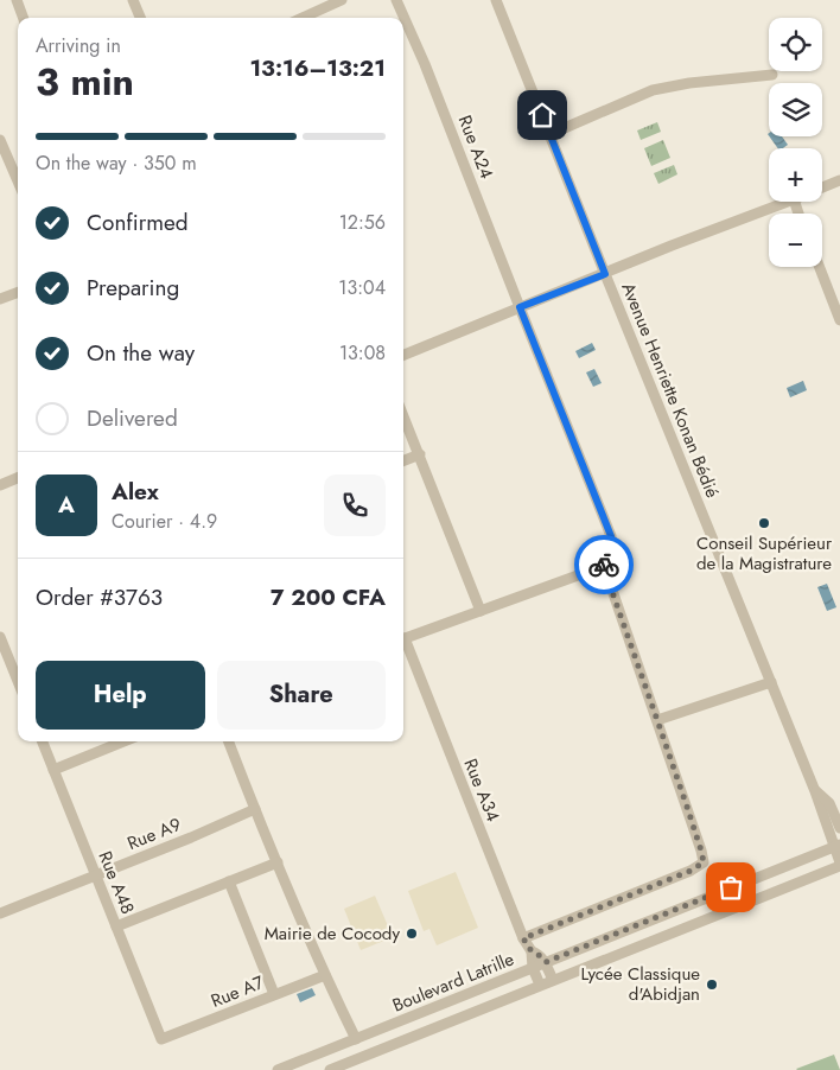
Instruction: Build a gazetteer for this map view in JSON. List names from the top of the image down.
{
  "streets": {
    "street": [
      "Rue A24",
      "Avenue Henriette Konan Bédié",
      "Rue A34",
      "Rue A9",
      "Rue A48",
      "Boulevard Latrille",
      "Rue A7"
    ]
  },
  "crossings": [
    ["Avenue Henriette Konan Bédié", "Boulevard Latrille"],
    ["Rue A34", "Boulevard Latrille"],
    ["Rue A9", "Rue A48"],
    ["Rue A48", "Rue A7"]
  ],
  "places": ["Conseil Supérieur de la Magistrature", "Mairie de Cocody", "Lycée Classique d'Abidjan"],
  "page": {
    "map_buttons": ["+", "−"],
    "heading": ["3 min", "Arriving in", "13:16–13:21"],
    "panel": [
      "Alex",
      "Courier · 4.9",
      "Order #3763",
      "7 200 CFA"
    ],
    "bar": "On the way · 350 m",
    "list": [
      ["Confirmed", "12:56"],
      ["Preparing", "13:04"],
      ["On the way", "13:08"],
      "Delivered"
    ],
    "round": "A",
    "buttons": ["Help", "Share"]
  }
}
